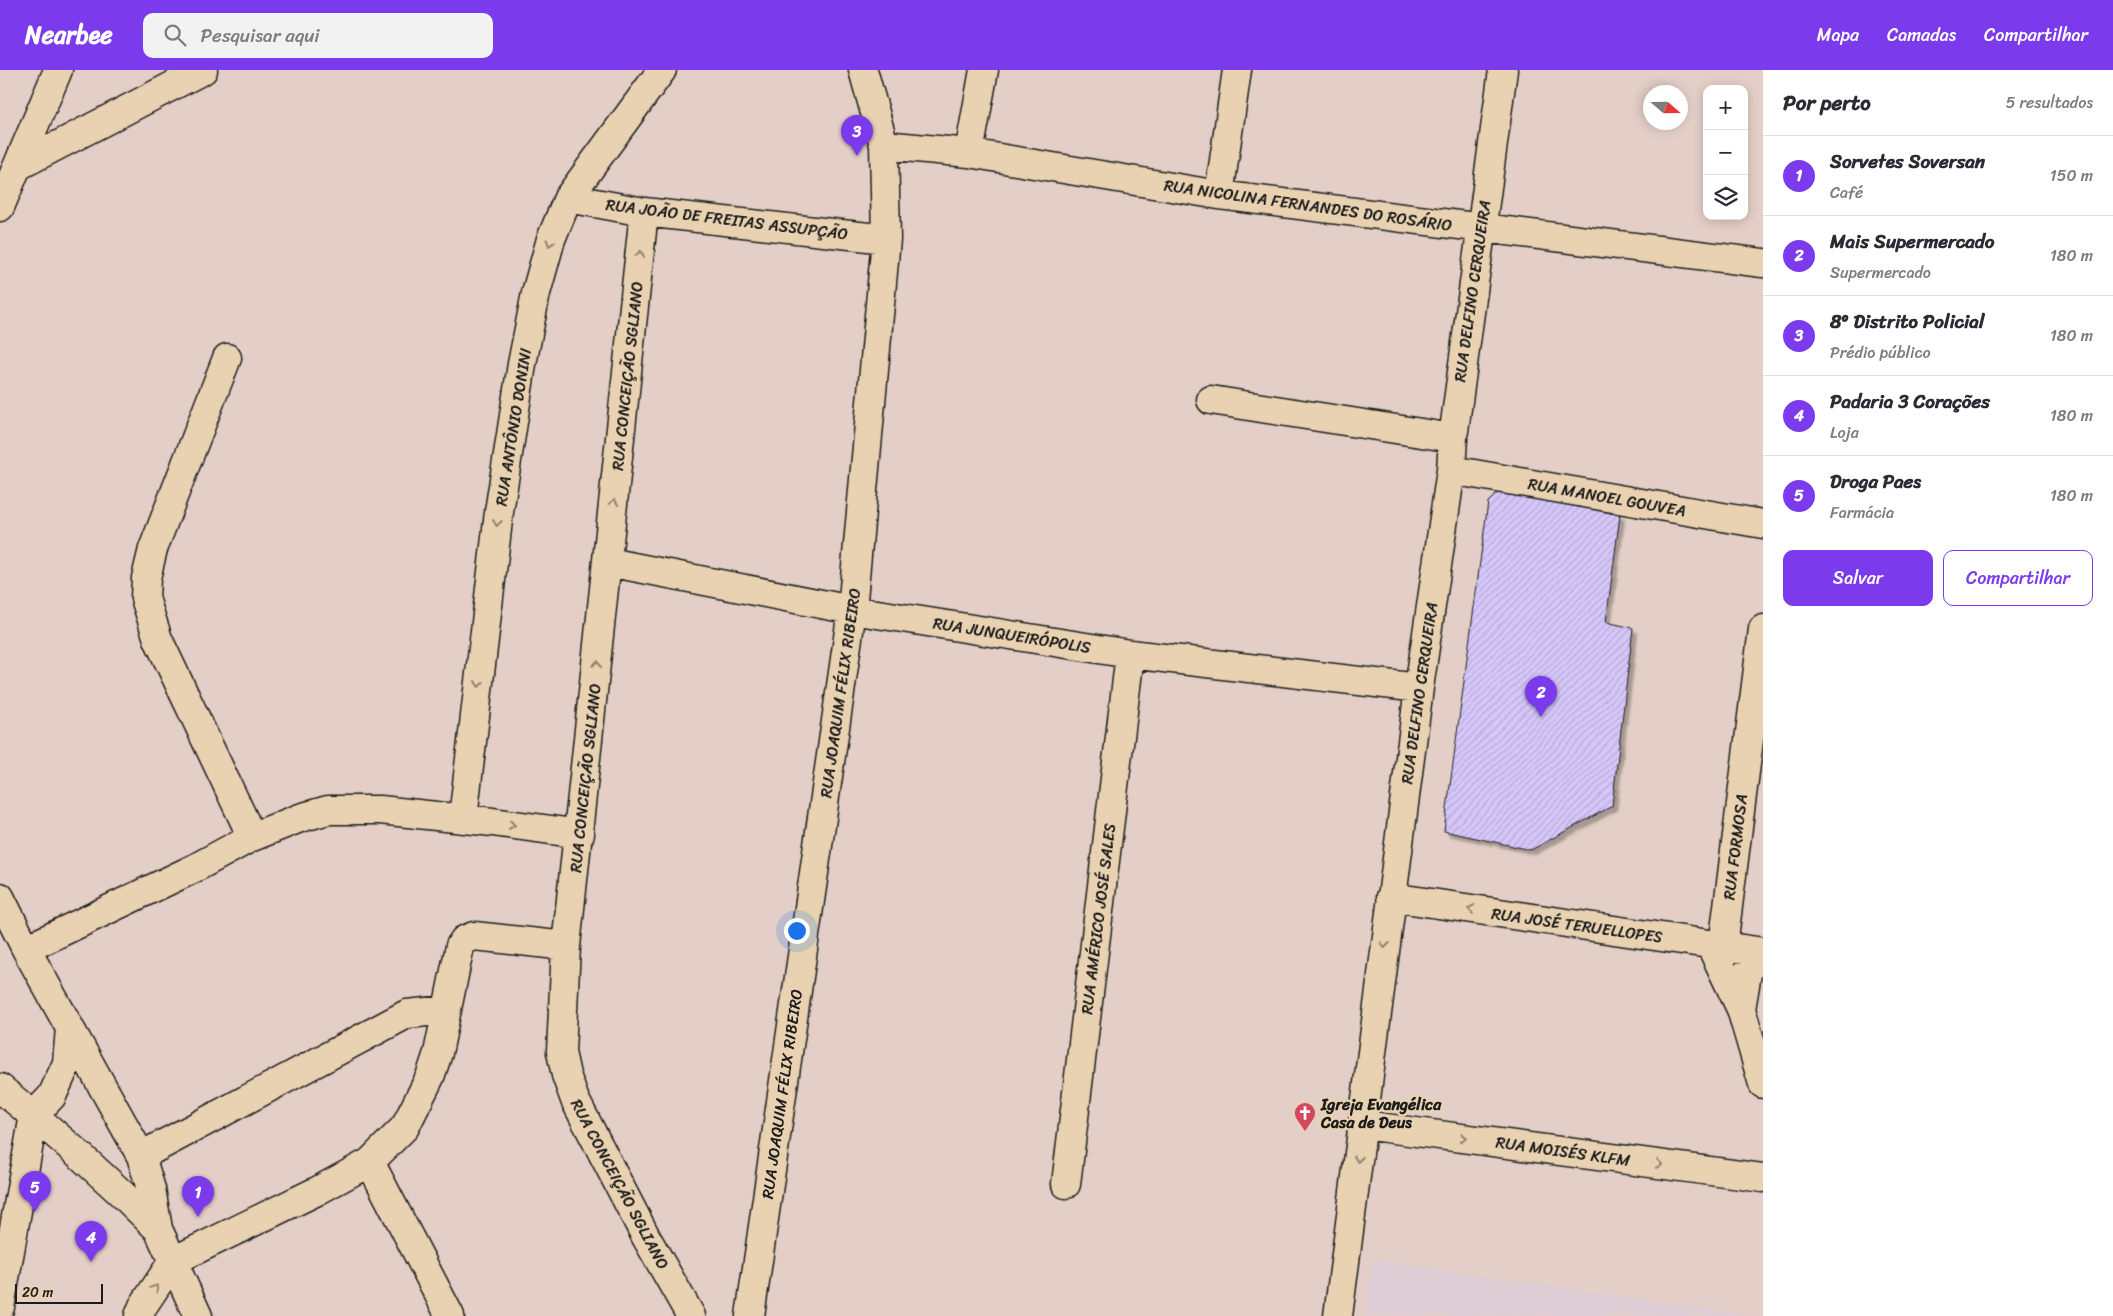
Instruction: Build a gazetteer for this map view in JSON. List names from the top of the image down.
{
  "streets": {
    "street": [
      "RUA NICOLINA FERNANDES DO ROSÁRIO",
      "RUA JOÃO DE FREITAS ASSUPÇÃO",
      "RUA DELFINO CERQUEIRA",
      "RUA CONCEIÇÃO SGLIANO",
      "RUA ANTÔNIO DONINI",
      "RUA MANOEL GOUVEA",
      "RUA JUNQUEIRÓPOLIS",
      "RUA JOAQUIM FÉLIX RIBEIRO",
      "RUA FORMOSA",
      "RUA AMÉRICO JOSÉ SALES",
      "RUA JOSÉ TERUELLOPES",
      "RUA MOISÉS KLFM"
    ]
  },
  "crossings": [
    ["RUA NICOLINA FERNANDES DO ROSÁRIO", "RUA DELFINO CERQUEIRA"],
    ["RUA NICOLINA FERNANDES DO ROSÁRIO", "RUA JOAQUIM FÉLIX RIBEIRO"],
    ["RUA JOÃO DE FREITAS ASSUPÇÃO", "RUA CONCEIÇÃO SGLIANO"],
    ["RUA JOÃO DE FREITAS ASSUPÇÃO", "RUA ANTÔNIO DONINI"],
    ["RUA JOÃO DE FREITAS ASSUPÇÃO", "RUA JOAQUIM FÉLIX RIBEIRO"],
    ["RUA DELFINO CERQUEIRA", "RUA MANOEL GOUVEA"],
    ["RUA DELFINO CERQUEIRA", "RUA JUNQUEIRÓPOLIS"],
    ["RUA DELFINO CERQUEIRA", "RUA JOSÉ TERUELLOPES"],
    ["RUA DELFINO CERQUEIRA", "RUA MOISÉS KLFM"],
    ["RUA CONCEIÇÃO SGLIANO", "RUA JUNQUEIRÓPOLIS"],
    ["RUA JUNQUEIRÓPOLIS", "RUA JOAQUIM FÉLIX RIBEIRO"],
    ["RUA JUNQUEIRÓPOLIS", "RUA AMÉRICO JOSÉ SALES"],
    ["RUA FORMOSA", "RUA JOSÉ TERUELLOPES"]
  ],
  "one_way": [
    "RUA CONCEIÇÃO SGLIANO",
    "RUA ANTÔNIO DONINI",
    "RUA JOSÉ TERUELLOPES",
    "RUA MOISÉS KLFM"
  ],
  "places": {
    "church": ["Igreja Evangélica Casa de Deus"]
  },
  "scale_bar": "20 m",
  "north": "right",
  "page": {
    "header": "Nearbee",
    "search": "Pesquisar aqui",
    "nav": ["Mapa", "Camadas", "Compartilhar"],
    "heading": ["Por perto", "5 resultados"],
    "map_buttons": ["+", "−"],
    "pins": [
      "3",
      "2",
      "5",
      "1",
      "4"
    ],
    "list": [
      {
        "mark": "1",
        "name": "Sorvetes Soversan",
        "note": "Café",
        "value": "150 m"
      },
      {
        "mark": "2",
        "name": "Mais Supermercado",
        "note": "Supermercado",
        "value": "180 m"
      },
      {
        "mark": "3",
        "name": "8º Distrito Policial",
        "note": "Prédio público",
        "value": "180 m"
      },
      {
        "mark": "4",
        "name": "Padaria 3 Corações",
        "note": "Loja",
        "value": "180 m"
      },
      {
        "mark": "5",
        "name": "Droga Paes",
        "note": "Farmácia",
        "value": "180 m"
      }
    ],
    "buttons": ["Salvar", "Compartilhar"],
    "scale": "20 m"
  }
}
